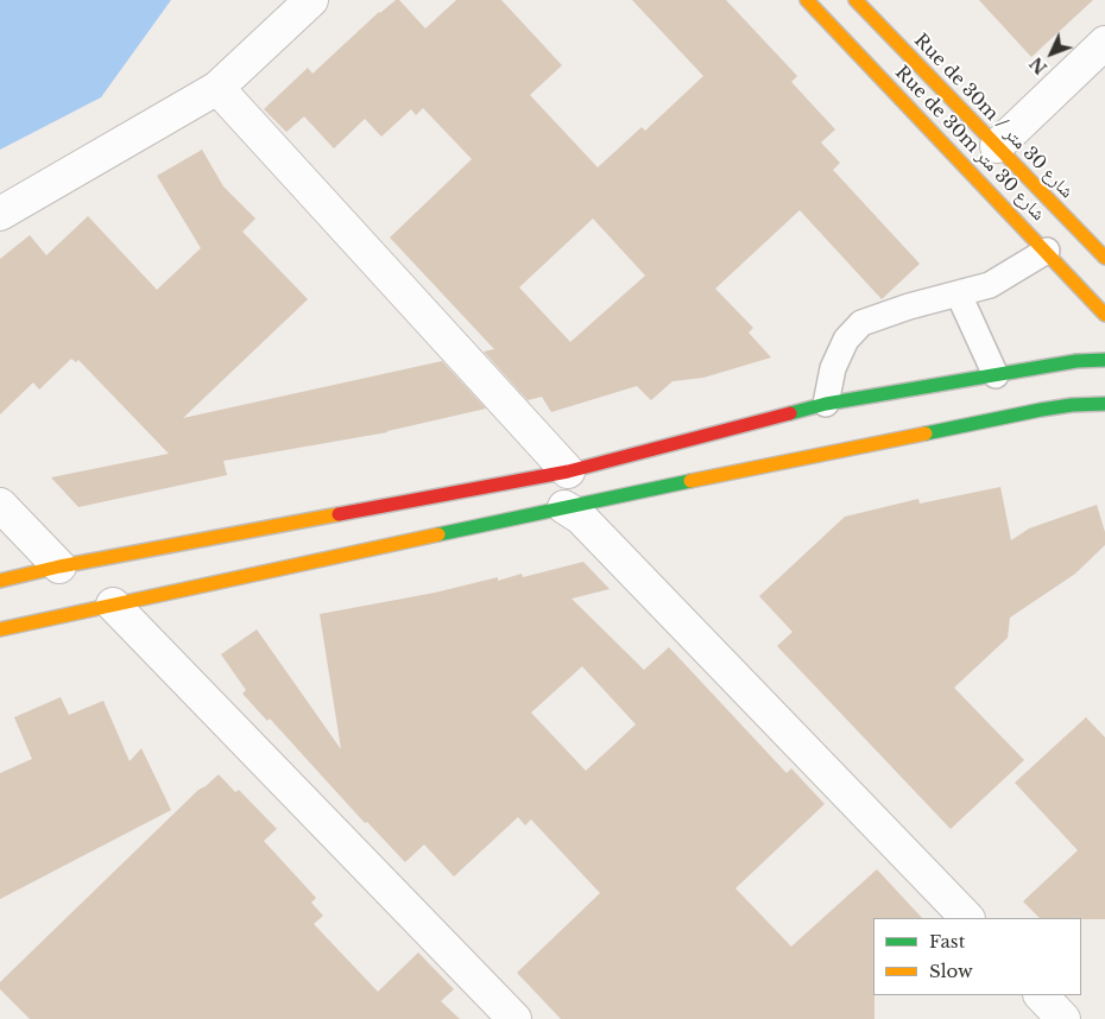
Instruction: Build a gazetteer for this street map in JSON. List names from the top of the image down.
{
  "streets": {
    "street": ["Rue de 30m / شارع 30 متر", "Rue de 30m شارع 30 متر"]
  },
  "legend": ["Fast", "Slow"],
  "north": "bottom left"
}
